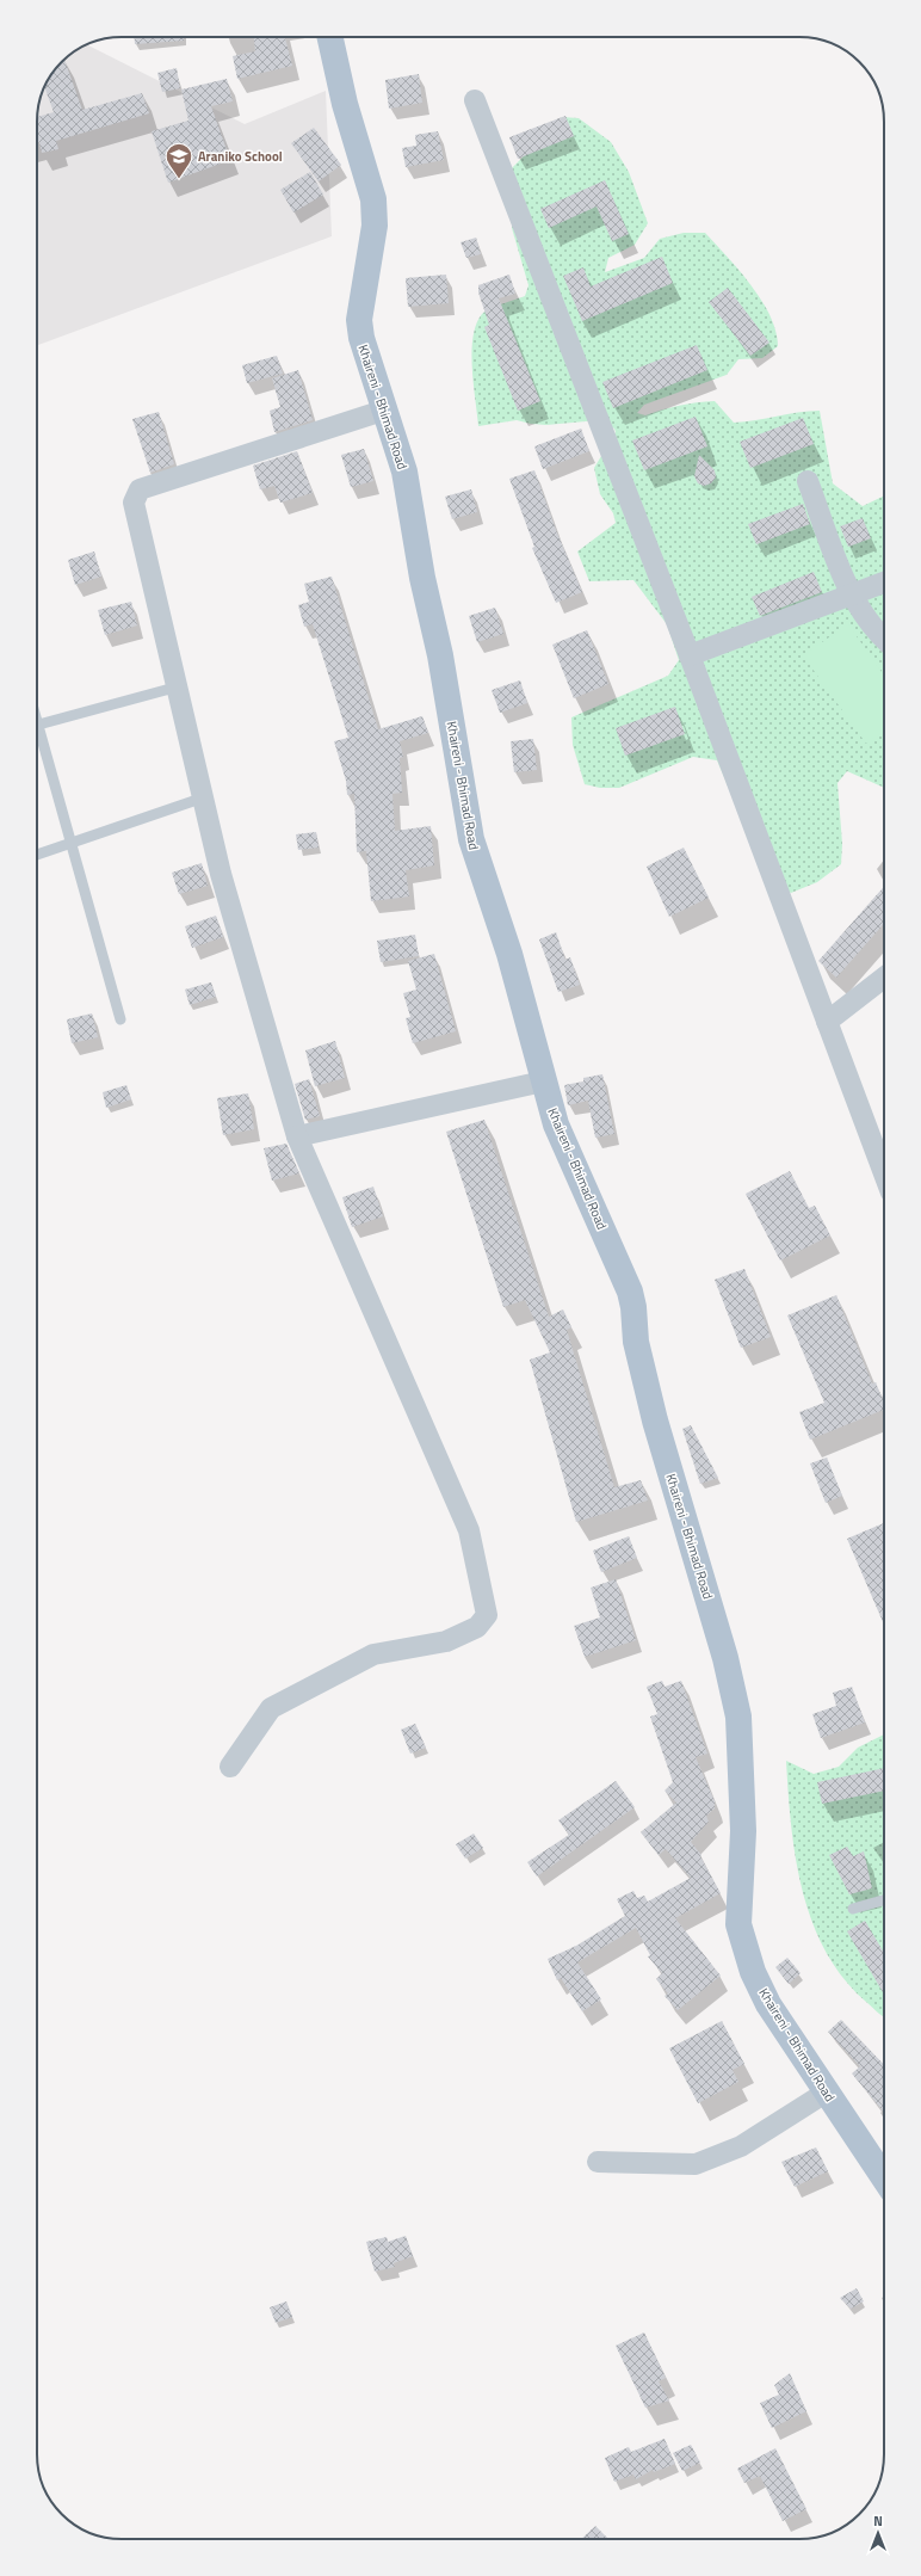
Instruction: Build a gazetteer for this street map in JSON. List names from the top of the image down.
{
  "streets": {
    "main road": ["Khaireni - Bhimad Road"]
  },
  "places": {
    "school or university": ["Araniko School"]
  },
  "north": "top"
}
